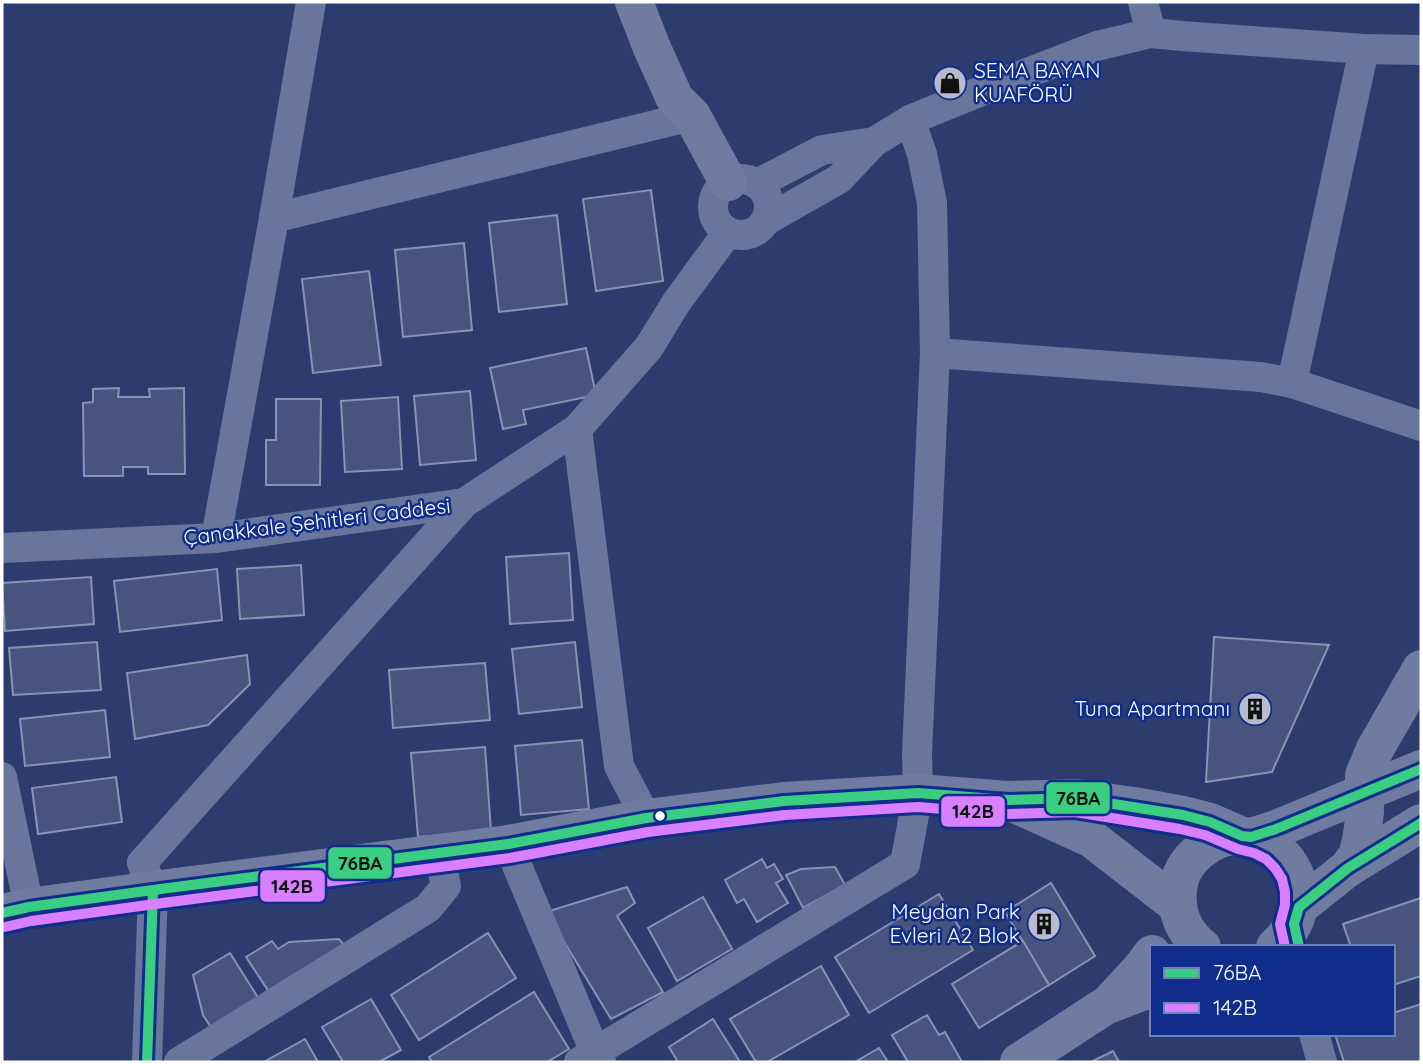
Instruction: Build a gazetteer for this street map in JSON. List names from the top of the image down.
{
  "streets": {
    "street": ["Çanakkale Şehitleri Caddesi"]
  },
  "places": {
    "shop": ["SEMA BAYAN KUAFÖRÜ"],
    "building": ["Tuna Apartmanı", "Meydan Park Evleri A2 Blok"]
  },
  "lines": ["transit line 76BA", "transit line 142B"],
  "legend": ["76BA", "142B"]
}
